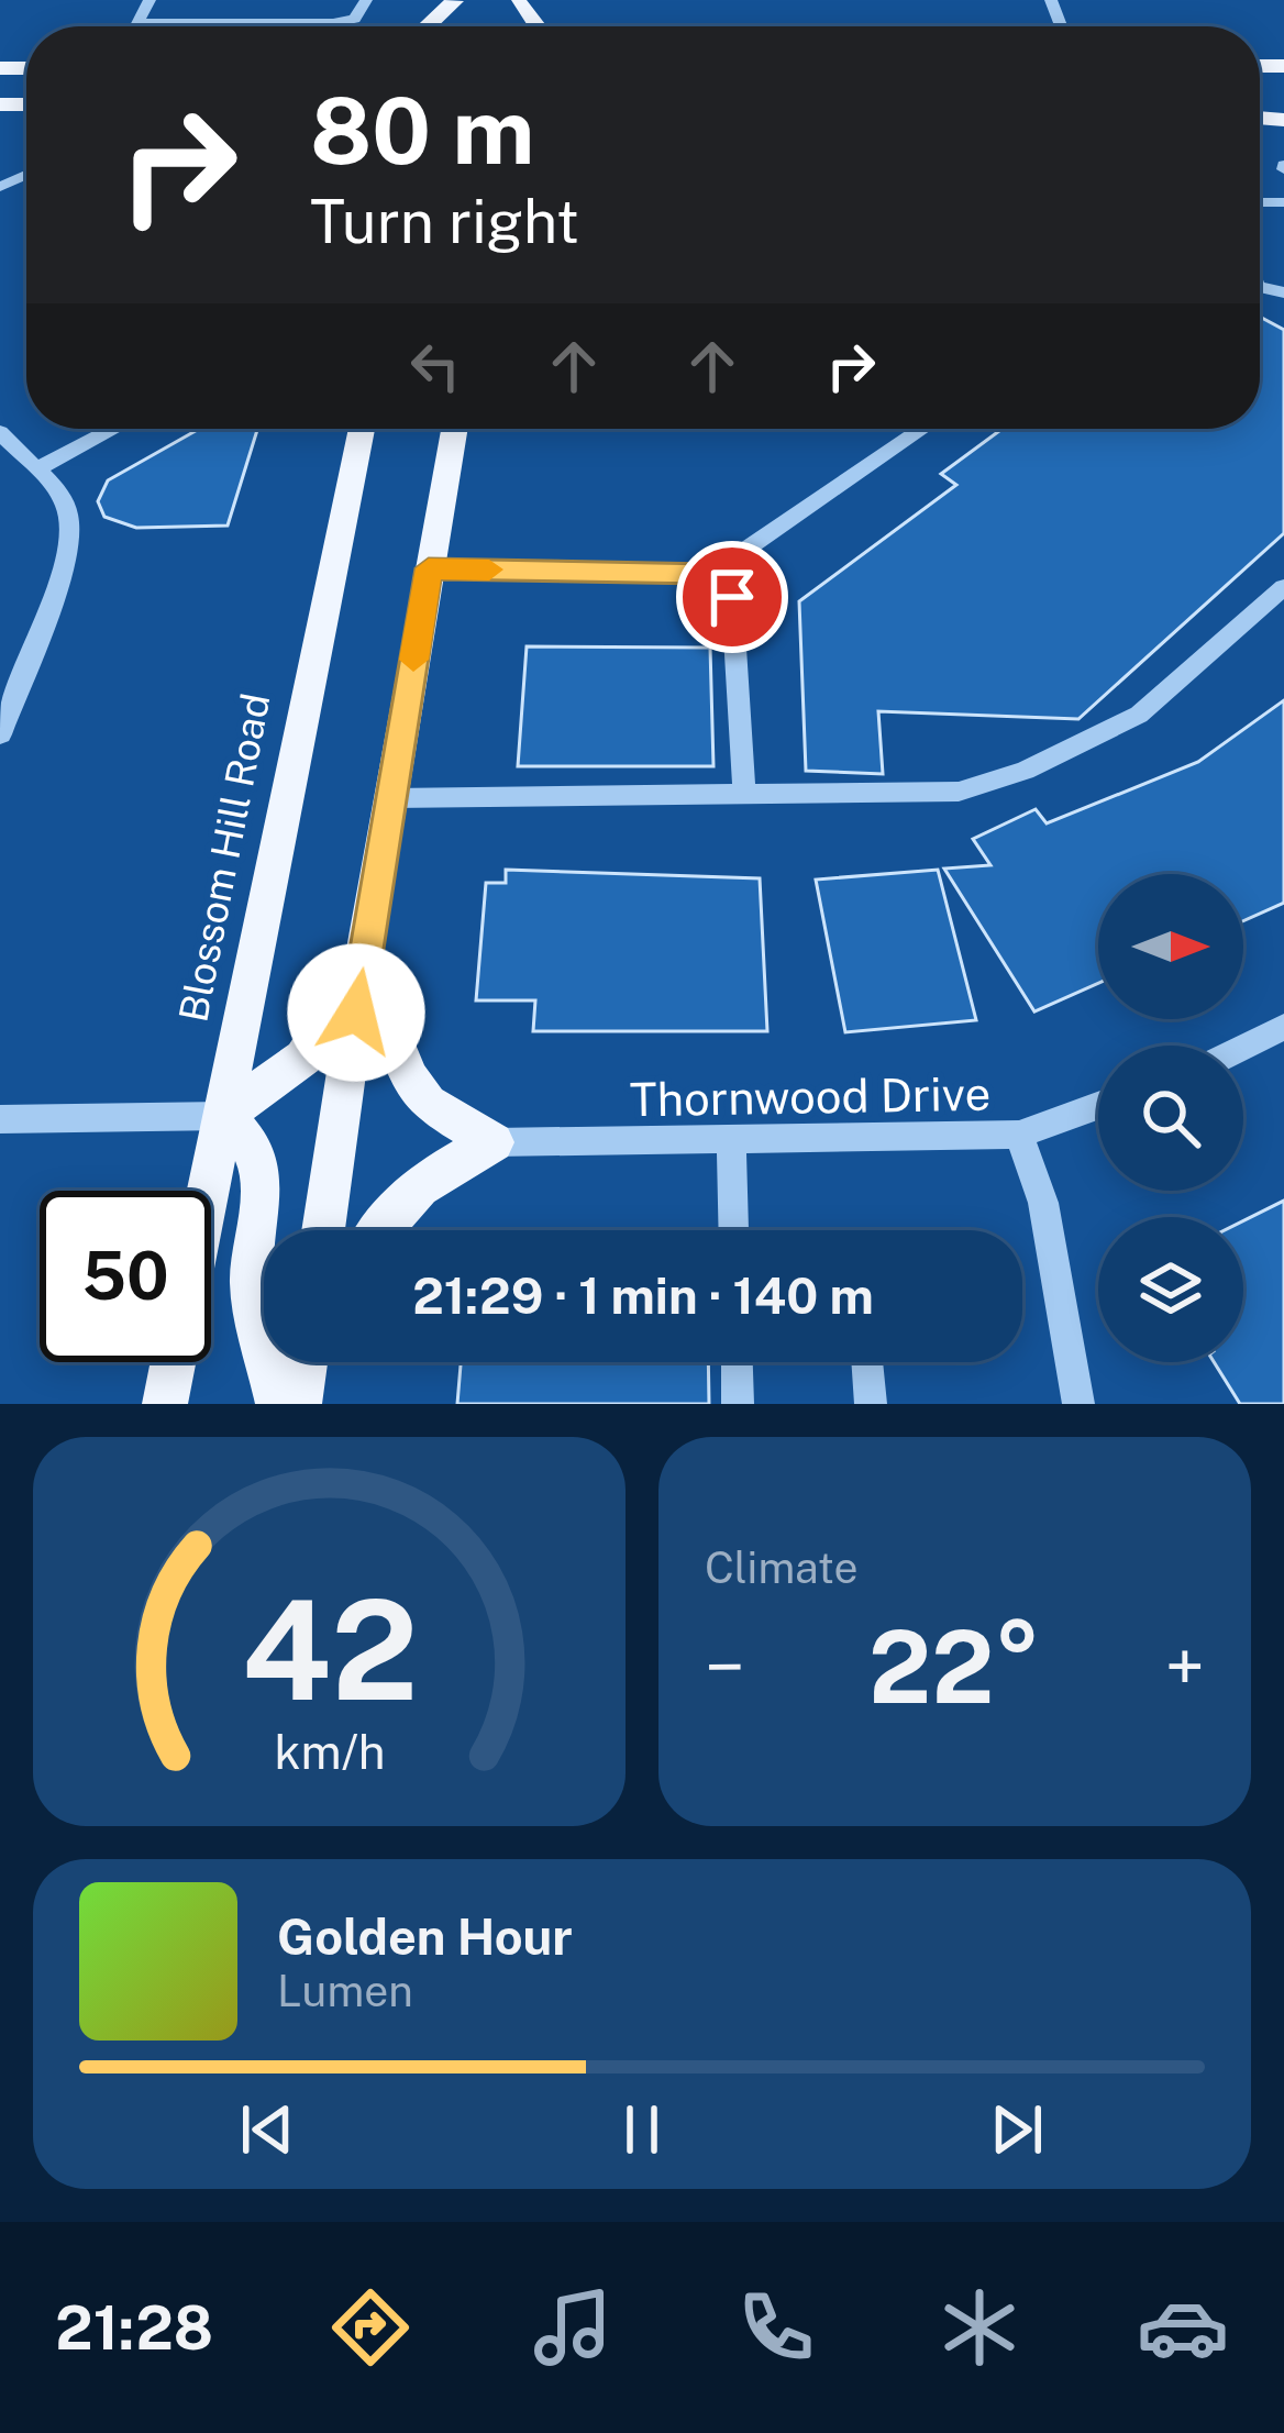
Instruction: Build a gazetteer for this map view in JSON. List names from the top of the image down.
{
  "streets": {
    "main road": ["Blossom Hill Road"],
    "street": ["Thornwood Drive"]
  },
  "north": "right",
  "page": {
    "turn": ["80 m", "Turn right"],
    "limit": "50",
    "trip": "21:29 · 1 min · 140 m",
    "tile": "Climate",
    "heat": ["−", "22°", "+"],
    "song": ["Golden Hour", "Lumen"],
    "tabs": "21:28",
    "gauge": ["42", "km/h"]
  }
}
